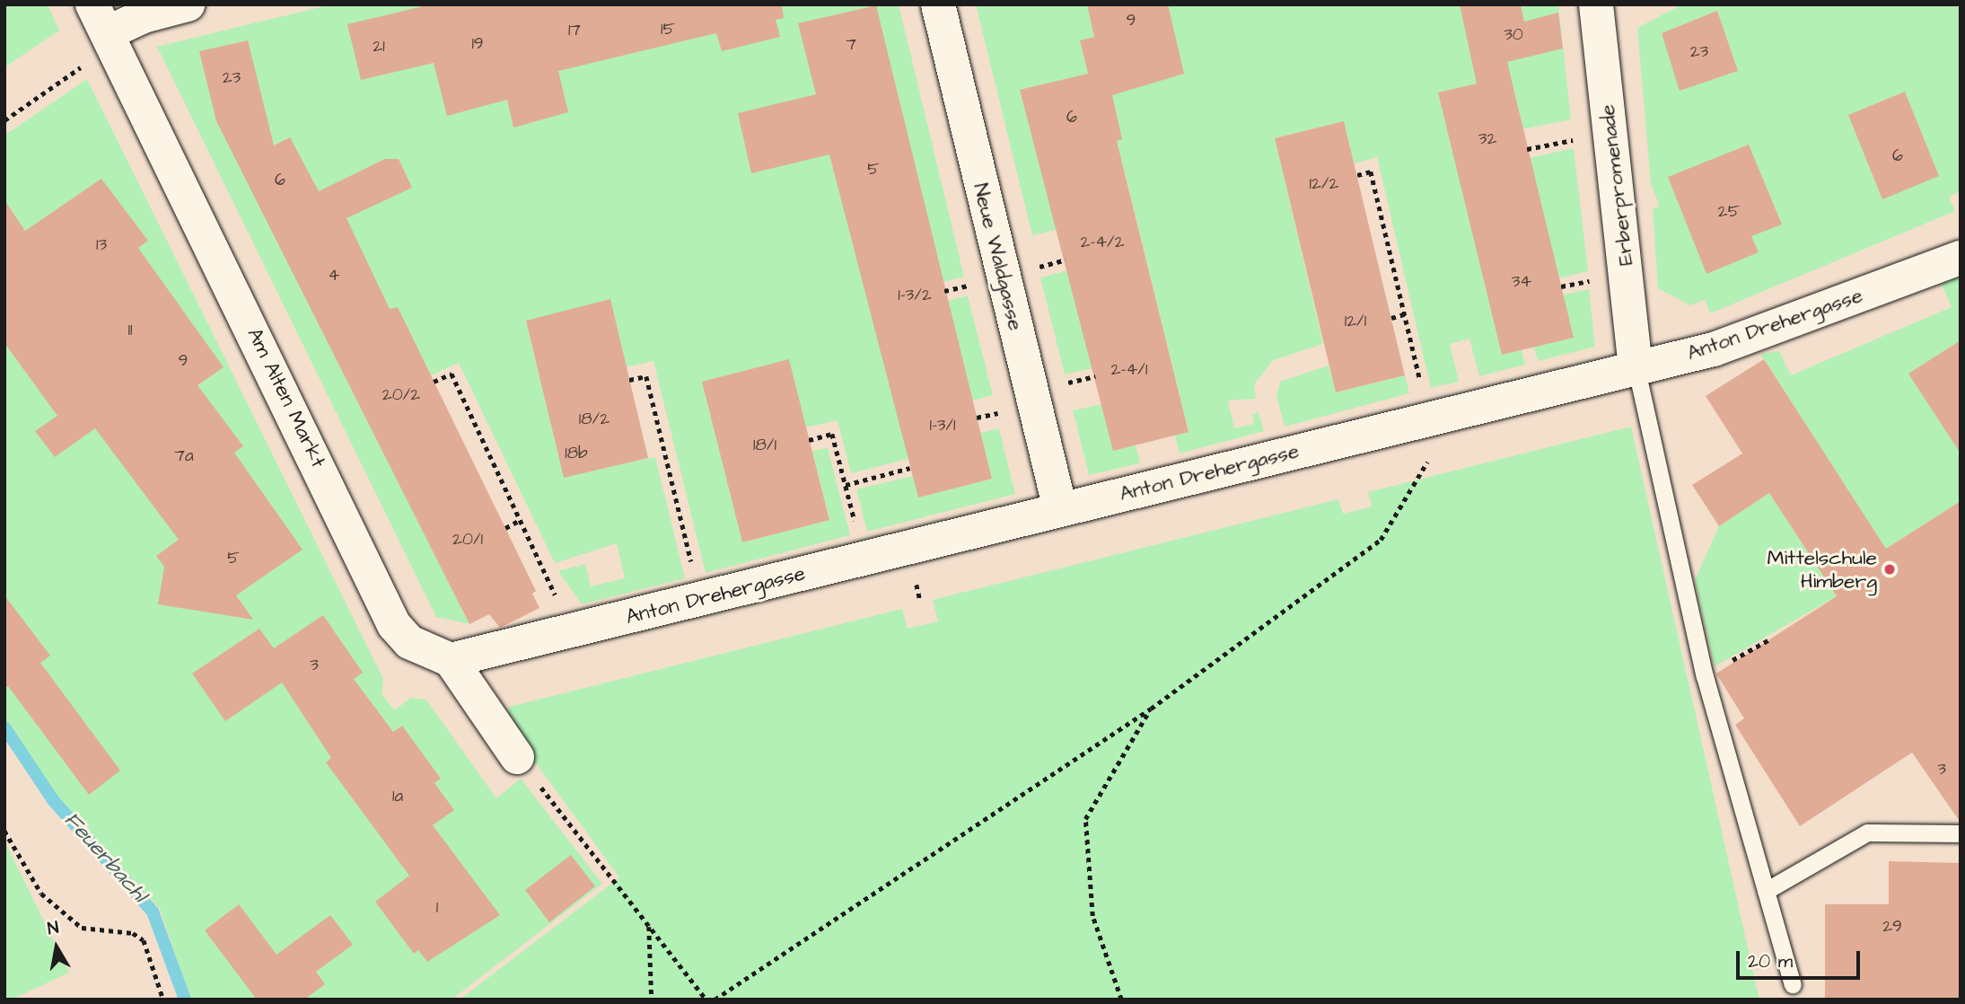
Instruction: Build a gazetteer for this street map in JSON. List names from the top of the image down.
{
  "streets": {
    "street": [
      "Erberpromenade",
      "Neue Waldgasse",
      "Anton Drehergasse",
      "Am Alten Markt"
    ]
  },
  "crossings": [
    ["Erberpromenade", "Anton Drehergasse"],
    ["Neue Waldgasse", "Anton Drehergasse"],
    ["Anton Drehergasse", "Am Alten Markt"]
  ],
  "water": ["Feuerbachl"],
  "places": ["Mittelschule Himberg"],
  "house_numbers": [
    "9",
    "15",
    "17",
    "30",
    "19",
    "7",
    "21",
    "23",
    "23",
    "6",
    "32",
    "6",
    "5",
    "6",
    "12/2",
    "25",
    "2-4/2",
    "13",
    "4",
    "34",
    "1-3/2",
    "12/1",
    "11",
    "9",
    "2-4/1",
    "20/2",
    "18/2",
    "1-3/1",
    "18/1",
    "18b",
    "7a",
    "20/1",
    "5",
    "3",
    "3",
    "1a",
    "1",
    "29"
  ],
  "scale_bar": "20 m",
  "north": "top"
}
